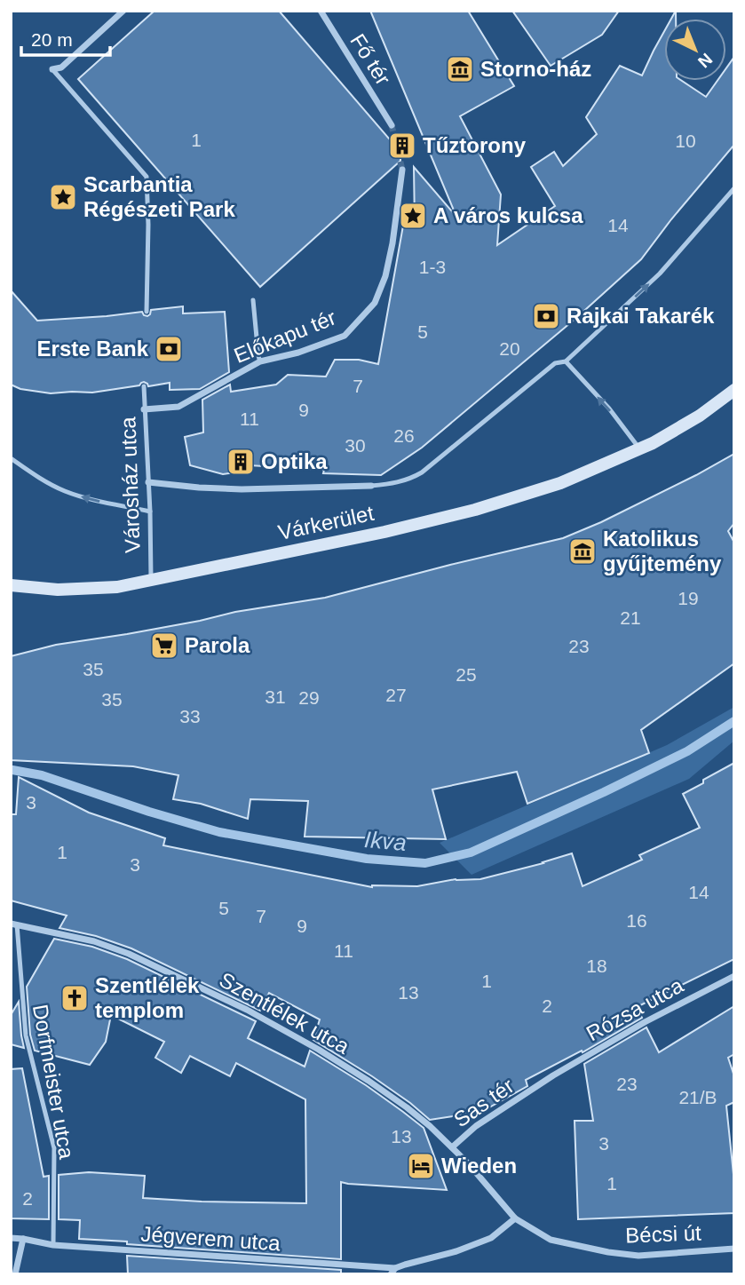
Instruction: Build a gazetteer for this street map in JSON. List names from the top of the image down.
{
  "streets": {
    "street": [
      "Fő tér",
      "Előkapu tér",
      "Várkerület",
      "Rózsa utca",
      "Szentlélek utca",
      "Sas tér",
      "Bécsi út",
      "Jégverem utca"
    ],
    "lane": ["Városház utca", "Dorfmeister utca"]
  },
  "crossings": [
    ["Előkapu tér", "Városház utca"],
    ["Városház utca", "Várkerület"],
    ["Rózsa utca", "Sas tér"],
    ["Szentlélek utca", "Dorfmeister utca"],
    ["Szentlélek utca", "Sas tér"],
    ["Dorfmeister utca", "Jégverem utca"],
    ["Sas tér", "Bécsi út"]
  ],
  "water": ["Ikva"],
  "places": {
    "museum": ["Storno-ház", "Katolikus gyűjtemény"],
    "building": ["Tűztorony", "Optika"],
    "place": ["Scarbantia Régészeti Park", "A város kulcsa"],
    "bank": ["Rajkai Takarék", "Erste Bank"],
    "supermarket": ["Parola"],
    "church": ["Szentlélek templom"],
    "hotel": ["Wieden"]
  },
  "house_numbers": [
    "1",
    "10",
    "14",
    "1-3",
    "5",
    "20",
    "7",
    "9",
    "11",
    "26",
    "30",
    "19",
    "21",
    "23",
    "35",
    "25",
    "27",
    "31",
    "29",
    "35",
    "33",
    "3",
    "1",
    "3",
    "14",
    "5",
    "7",
    "16",
    "9",
    "11",
    "18",
    "1",
    "13",
    "2",
    "23",
    "21/B",
    "13",
    "3",
    "1",
    "2"
  ],
  "scale_bar": "20 m",
  "north": "bottom right"
}
